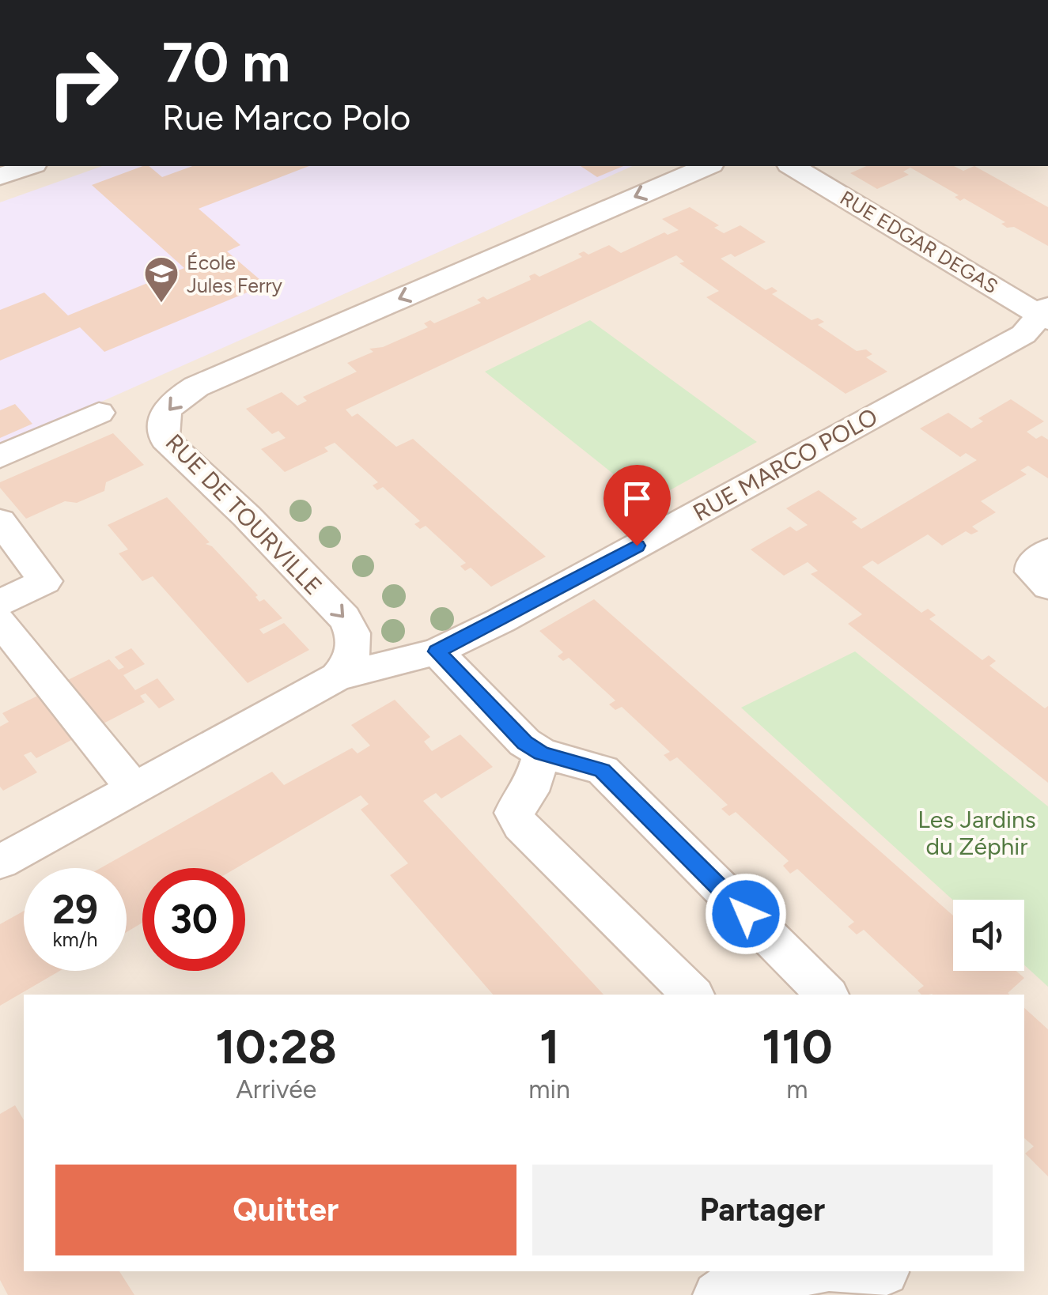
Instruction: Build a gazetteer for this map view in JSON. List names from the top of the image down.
{
  "streets": {
    "street": ["RUE EDGAR DEGAS", "RUE MARCO POLO", "RUE DE TOURVILLE"]
  },
  "crossings": [
    ["RUE EDGAR DEGAS", "RUE MARCO POLO"],
    ["RUE MARCO POLO", "RUE DE TOURVILLE"]
  ],
  "parks": ["Les Jardins du Zéphir"],
  "places": {
    "school or university": ["École Jules Ferry"]
  },
  "page": {
    "turn": ["70 m", "Rue Marco Polo"],
    "speed": "29 km/h",
    "limit": "30",
    "eta": [
      "10:28",
      "Arrivée",
      "1",
      "min",
      "110",
      "m"
    ],
    "buttons": ["Quitter", "Partager"]
  }
}
